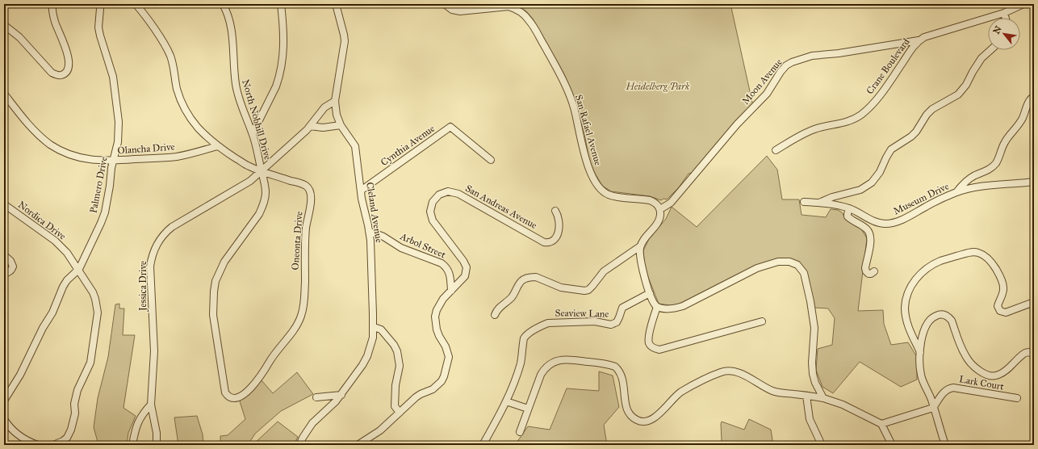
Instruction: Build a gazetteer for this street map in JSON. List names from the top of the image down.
{
  "streets": {
    "street": [
      "Crane Boulevard",
      "Moon Avenue",
      "North Nobhill Drive",
      "San Rafael Avenue",
      "Cynthia Avenue",
      "Olancha Drive",
      "Palmero Drive",
      "Museum Drive",
      "San Andreas Avenue",
      "Cleland Avenue",
      "Nordica Drive",
      "Oneonta Drive",
      "Arbol Street",
      "Jessica Drive",
      "Seaview Lane",
      "Lark Court"
    ]
  },
  "crossings": [
    ["Crane Boulevard", "Moon Avenue"],
    ["Moon Avenue", "San Rafael Avenue"],
    ["North Nobhill Drive", "Oneonta Drive"],
    ["North Nobhill Drive", "Jessica Drive"],
    ["Cynthia Avenue", "Cleland Avenue"],
    ["Olancha Drive", "Palmero Drive"],
    ["Olancha Drive", "Oneonta Drive"],
    ["Palmero Drive", "Nordica Drive"],
    ["San Andreas Avenue", "Arbol Street"],
    ["Cleland Avenue", "Arbol Street"],
    ["Cleland Avenue", "Jessica Drive"],
    ["Oneonta Drive", "Jessica Drive"]
  ],
  "parks": ["Heidelberg Park"],
  "north": "top left"
}
